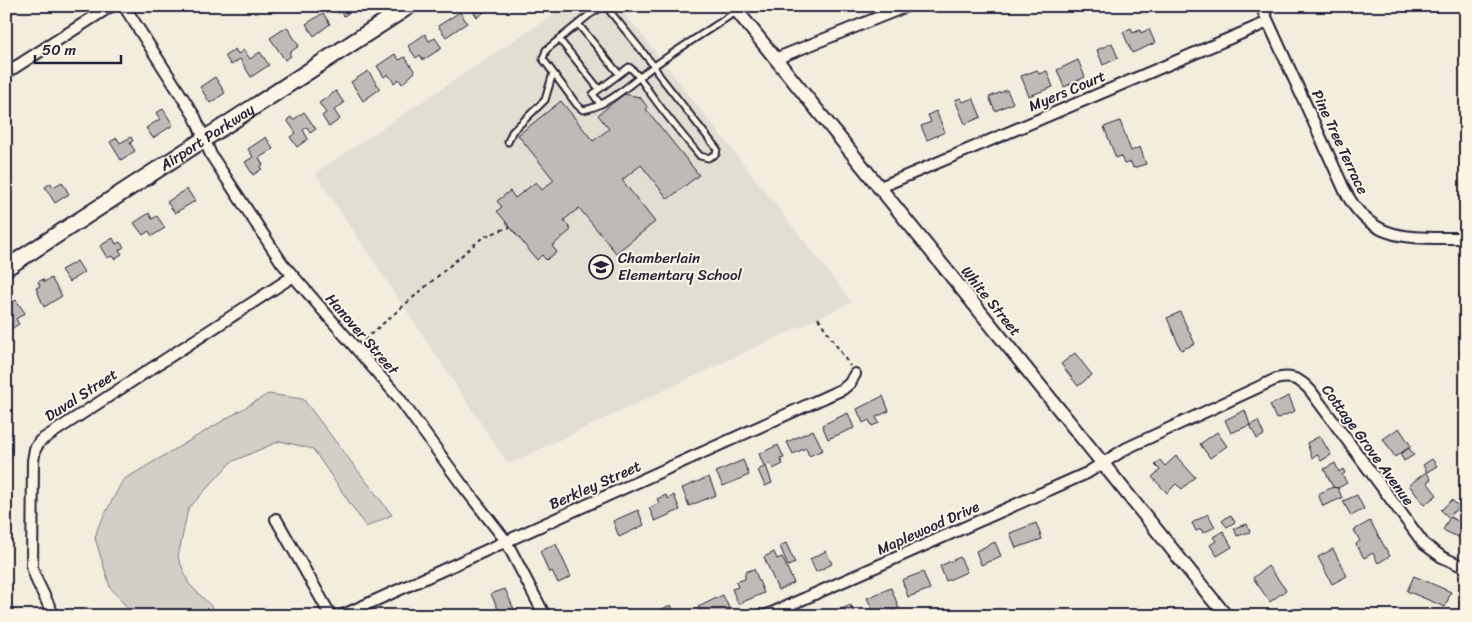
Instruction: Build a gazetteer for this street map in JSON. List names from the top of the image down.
{
  "streets": {
    "main road": ["Airport Parkway"],
    "street": [
      "Myers Court",
      "Pine Tree Terrace",
      "White Street",
      "Hanover Street",
      "Duval Street",
      "Cottage Grove Avenue",
      "Berkley Street",
      "Maplewood Drive"
    ]
  },
  "crossings": [
    ["Myers Court", "Pine Tree Terrace"],
    ["Myers Court", "White Street"],
    ["Airport Parkway", "Hanover Street"],
    ["White Street", "Cottage Grove Avenue"],
    ["White Street", "Maplewood Drive"],
    ["Hanover Street", "Duval Street"],
    ["Hanover Street", "Berkley Street"],
    ["Cottage Grove Avenue", "Maplewood Drive"]
  ],
  "places": {
    "school or university": ["Chamberlain Elementary School"]
  },
  "scale_bar": "50 m"
}
